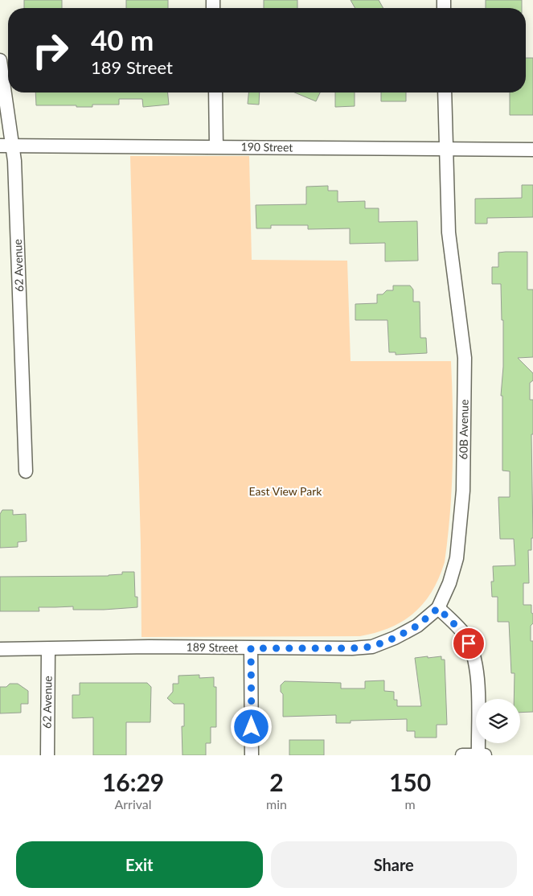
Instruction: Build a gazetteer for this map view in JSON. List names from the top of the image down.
{
  "streets": {
    "street": [
      "190 Street",
      "62 Avenue",
      "60B Avenue",
      "189 Street"
    ]
  },
  "crossings": [
    ["190 Street", "62 Avenue"],
    ["190 Street", "60B Avenue"],
    ["62 Avenue", "189 Street"],
    ["60B Avenue", "189 Street"]
  ],
  "parks": ["East View Park"],
  "page": {
    "turn": ["40 m", "189 Street"],
    "eta": [
      "16:29",
      "Arrival",
      "2",
      "min",
      "150",
      "m"
    ],
    "buttons": ["Exit", "Share"]
  }
}
